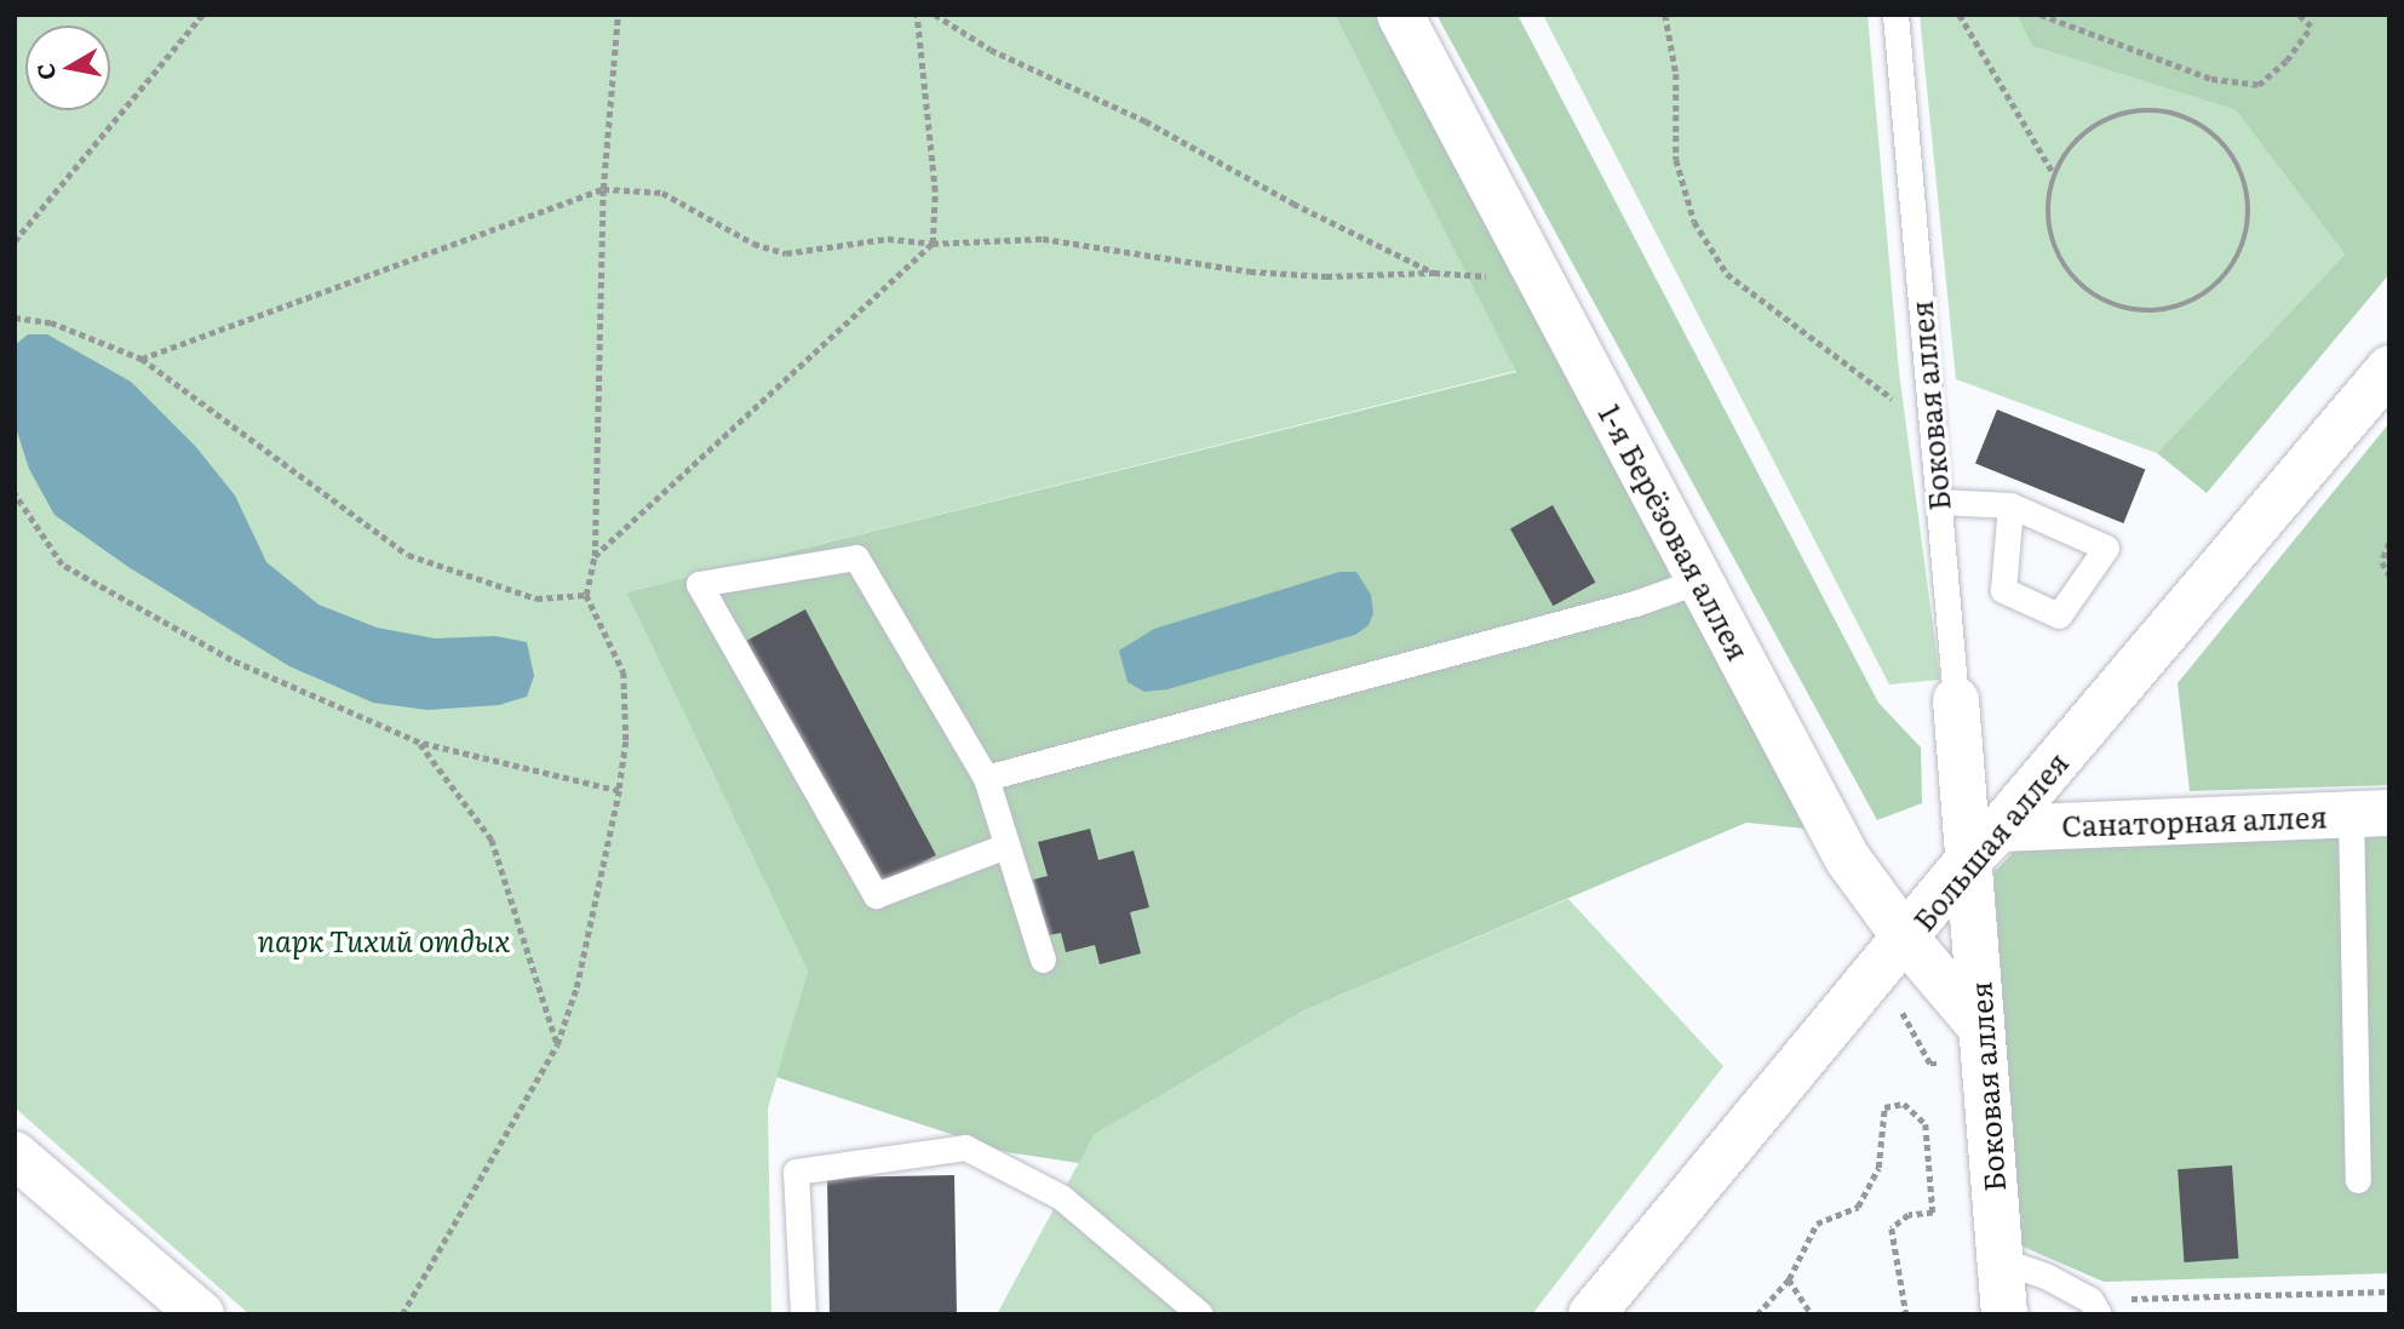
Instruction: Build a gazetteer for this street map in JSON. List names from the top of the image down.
{
  "streets": {
    "street": [
      "Боковая аллея",
      "1-я Берёзовая аллея",
      "Санаторная аллея",
      "Большая аллея"
    ]
  },
  "crossings": [
    ["Боковая аллея", "1-я Берёзовая аллея"],
    ["Боковая аллея", "Санаторная аллея"],
    ["Боковая аллея", "Большая аллея"],
    ["1-я Берёзовая аллея", "Большая аллея"],
    ["Санаторная аллея", "Большая аллея"]
  ],
  "parks": ["парк Тихий отдых"],
  "north": "left"
}
